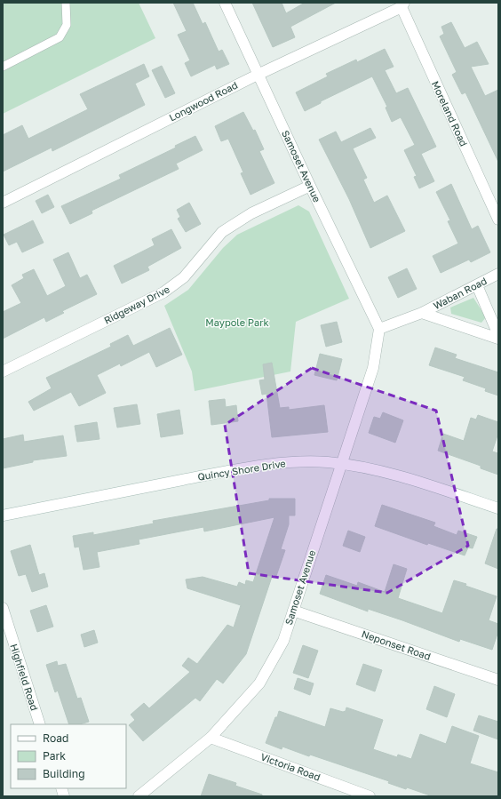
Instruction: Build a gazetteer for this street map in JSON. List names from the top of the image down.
{
  "streets": {
    "street": [
      "Longwood Road",
      "Moreland Road",
      "Samoset Avenue",
      "Waban Road",
      "Ridgeway Drive",
      "Quincy Shore Drive",
      "Neponset Road",
      "Highfield Road",
      "Victoria Road"
    ]
  },
  "crossings": [
    ["Longwood Road", "Moreland Road"],
    ["Longwood Road", "Samoset Avenue"],
    ["Samoset Avenue", "Ridgeway Drive"],
    ["Samoset Avenue", "Quincy Shore Drive"],
    ["Samoset Avenue", "Neponset Road"],
    ["Samoset Avenue", "Victoria Road"]
  ],
  "parks": ["Maypole Park"],
  "legend": ["Road", "Park", "Building"]
}
